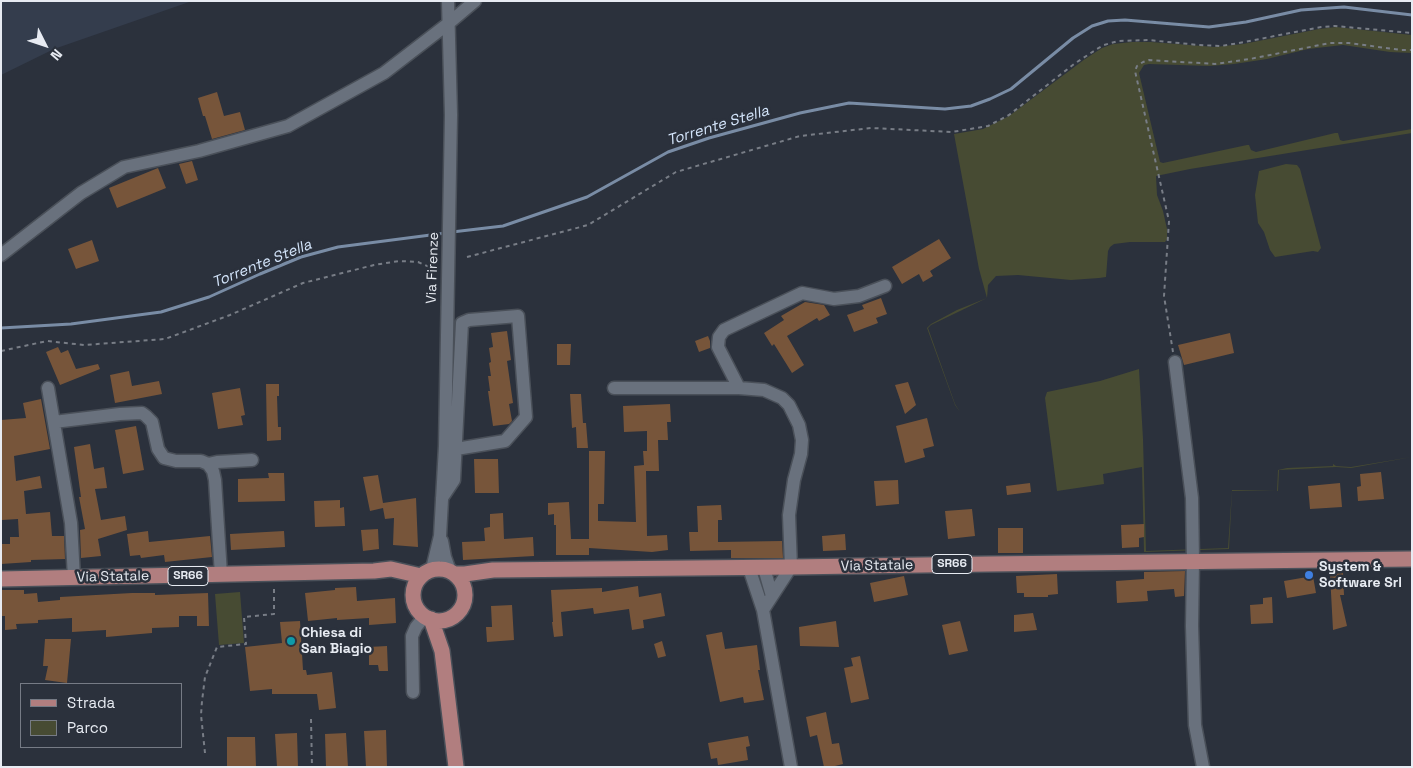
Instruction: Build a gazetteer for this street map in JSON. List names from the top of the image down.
{
  "streets": {
    "main road": ["SR66", "Via Statale"],
    "street": ["Via Firenze"]
  },
  "crossings": [
    ["SR66", "Via Statale"]
  ],
  "water": ["Torrente Stella"],
  "places": ["System & Software Srl", "Chiesa di San Biagio"],
  "legend": ["Strada", "Parco"],
  "north": "bottom right"
}
